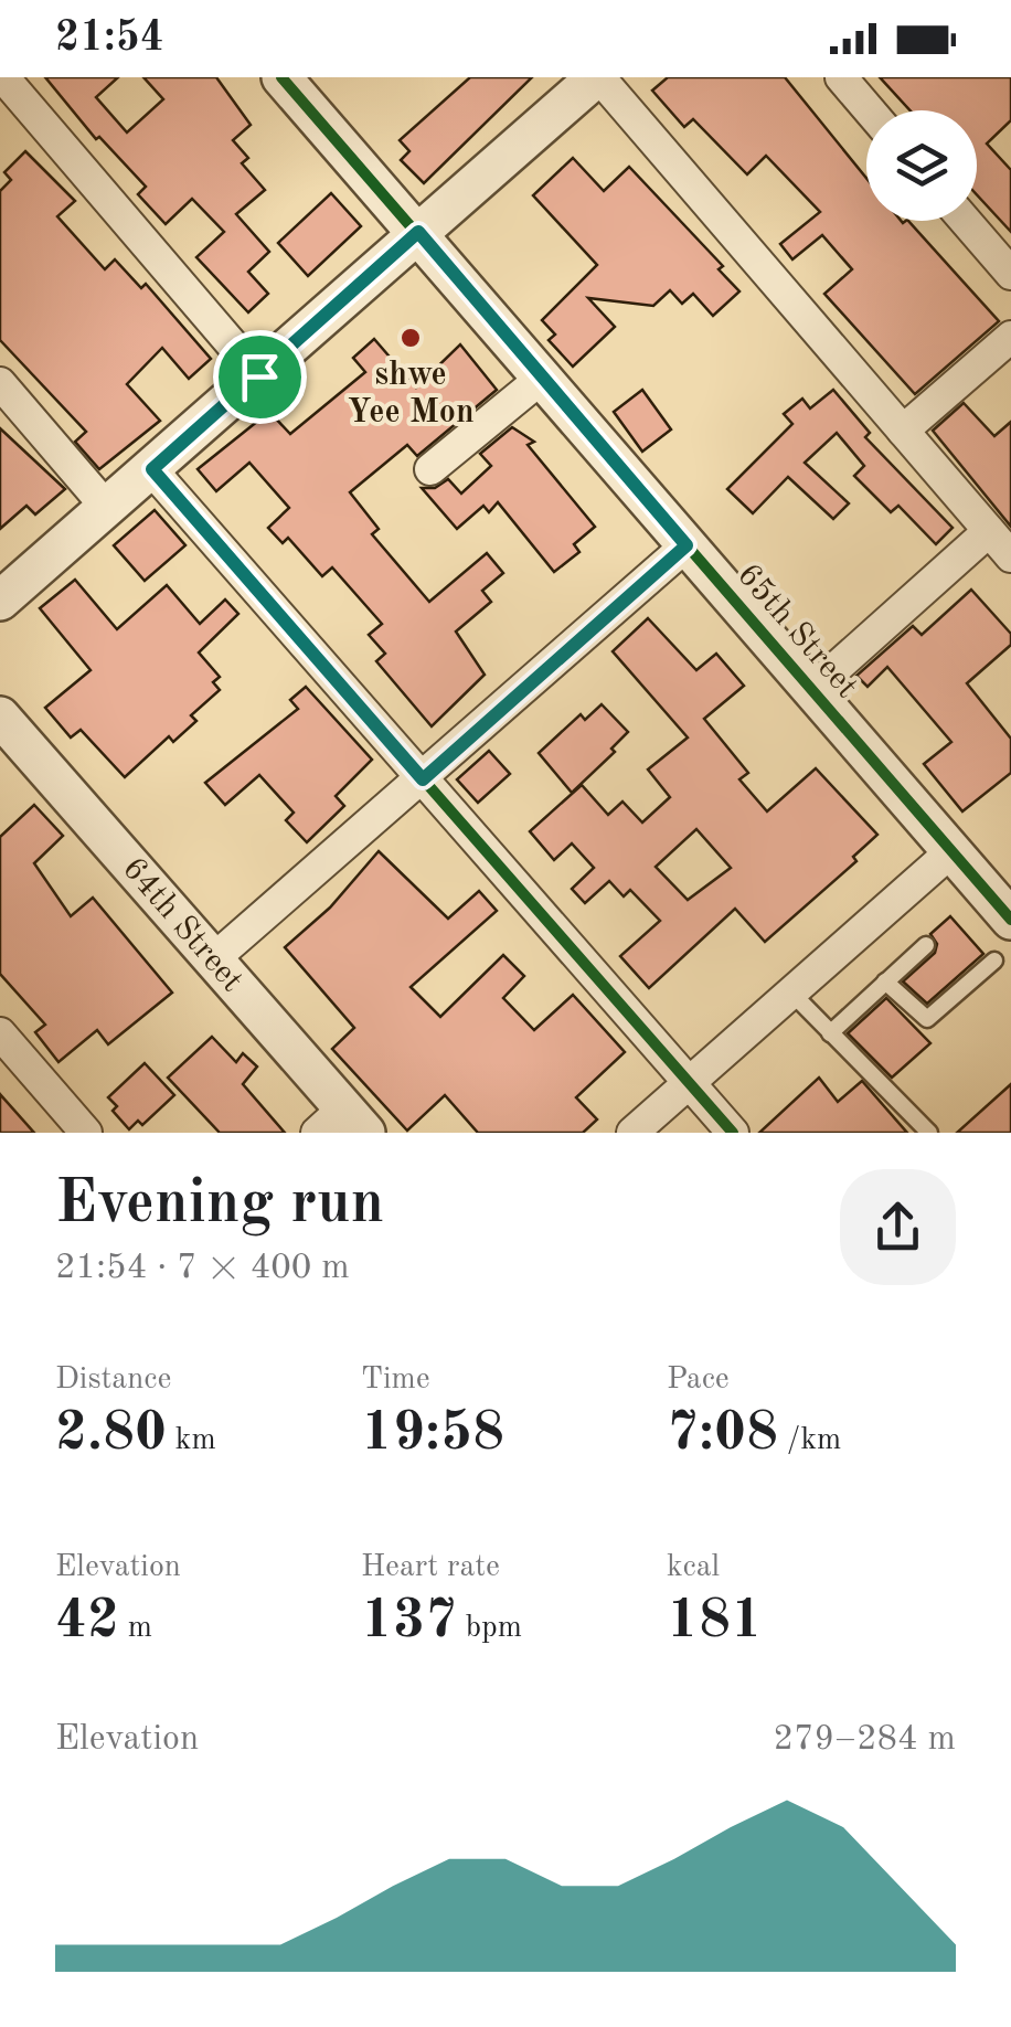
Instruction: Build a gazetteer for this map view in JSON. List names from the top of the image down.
{
  "streets": {
    "street": ["65th Street", "64th Street"]
  },
  "places": ["shwe Yee Mon"],
  "page": {
    "status": "21:54",
    "heading": ["Evening run", "21:54 · 7 × 400 m"],
    "stats": [
      ["Distance", "2.80 km"],
      ["Time", "19:58"],
      ["Pace", "7:08 /km"],
      ["Elevation", "42 m"],
      ["Heart rate", "137 bpm"],
      ["kcal", "181"]
    ],
    "chart": ["Elevation", "279–284 m"]
  }
}
